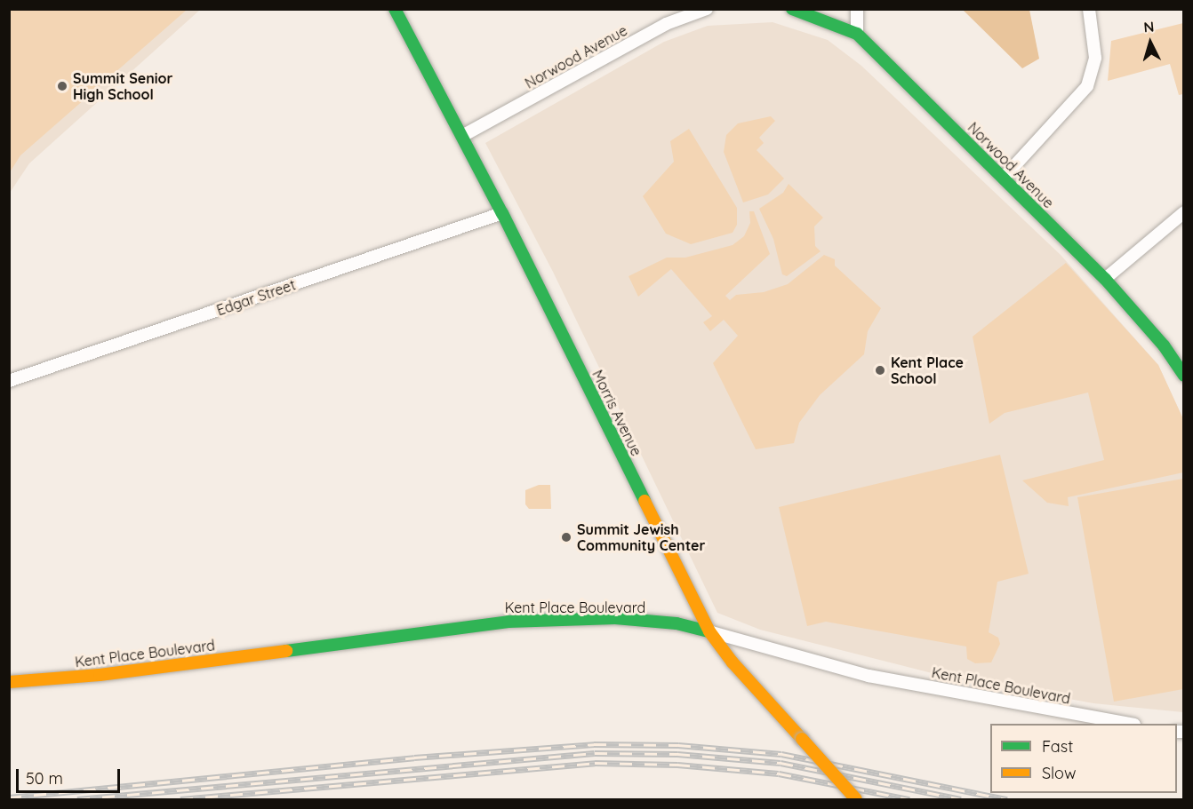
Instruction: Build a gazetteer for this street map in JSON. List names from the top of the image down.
{
  "streets": {
    "street": [
      "Norwood Avenue",
      "Edgar Street",
      "Morris Avenue",
      "Kent Place Boulevard"
    ]
  },
  "crossings": [
    ["Norwood Avenue", "Morris Avenue"],
    ["Edgar Street", "Morris Avenue"],
    ["Morris Avenue", "Kent Place Boulevard"]
  ],
  "places": ["Summit Senior High School", "Kent Place School", "Summit Jewish Community Center"],
  "legend": ["Fast", "Slow"],
  "scale_bar": "50 m",
  "north": "top"
}
